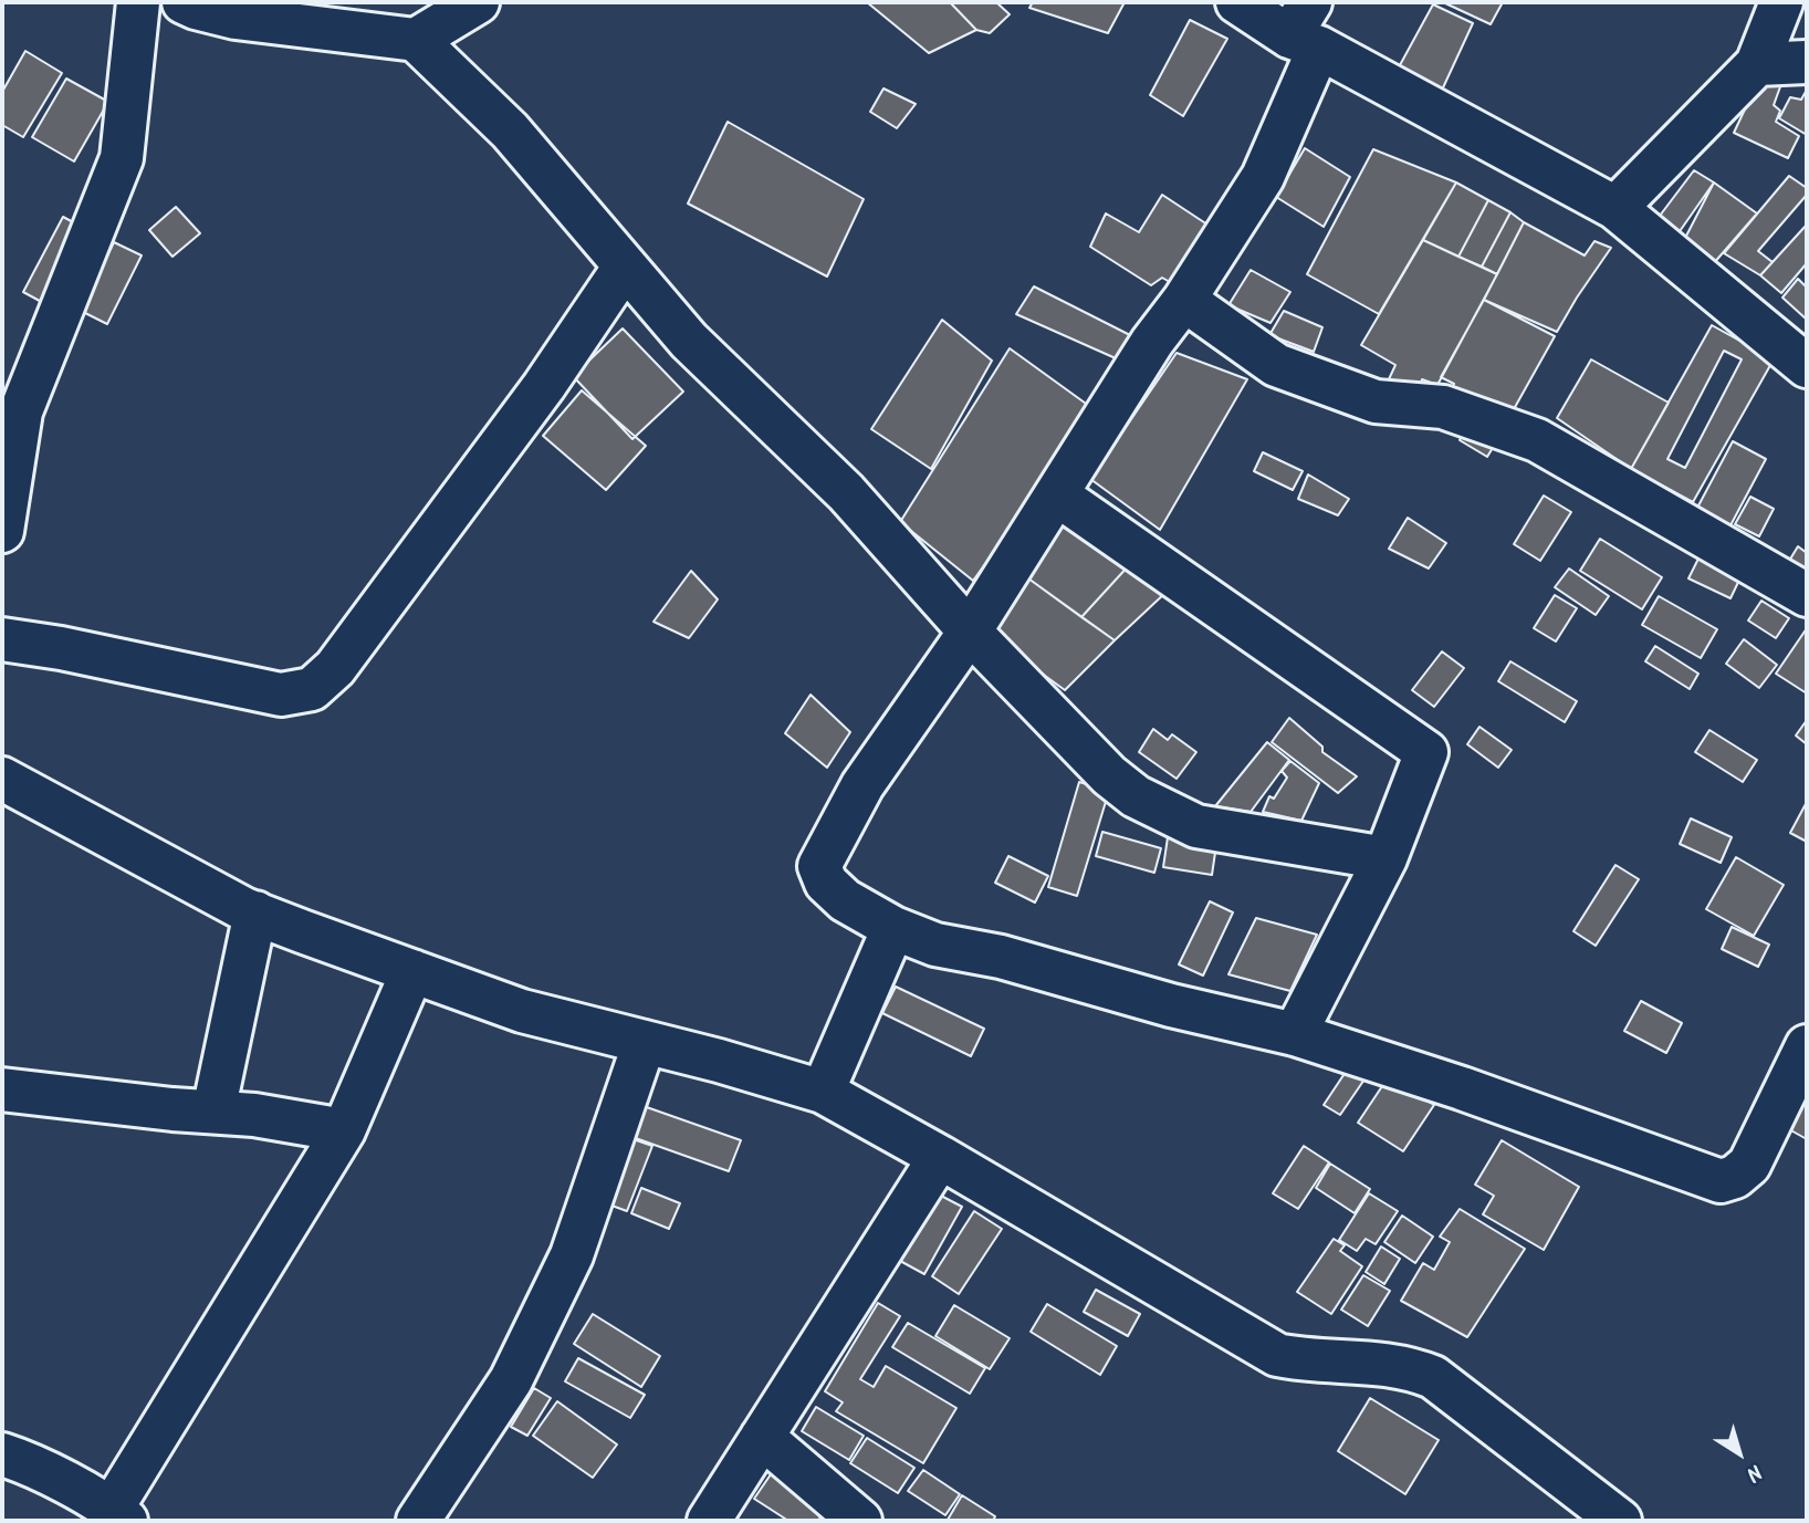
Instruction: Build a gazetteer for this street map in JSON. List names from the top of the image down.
{
  "north": "bottom right"
}
